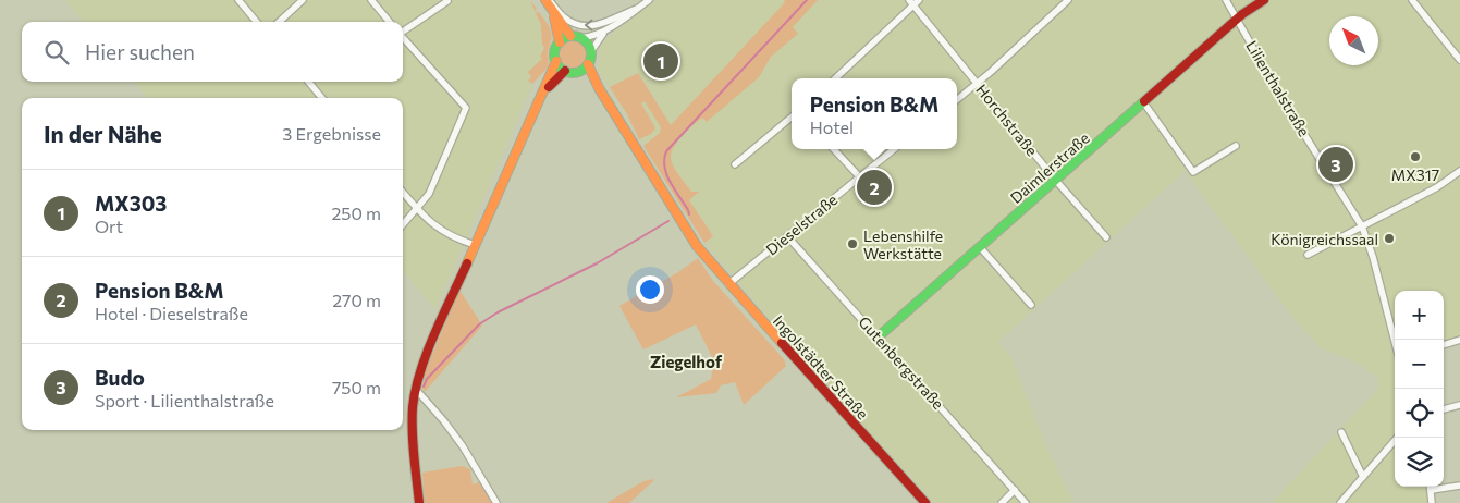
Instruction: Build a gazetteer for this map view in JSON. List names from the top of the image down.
{
  "streets": {
    "street": [
      "Lilienthalstraße",
      "Horchstraße",
      "Daimlerstraße",
      "Dieselstraße",
      "Gutenbergstraße",
      "Ingolstädter Straße"
    ]
  },
  "crossings": [
    ["Lilienthalstraße", "Daimlerstraße"],
    ["Horchstraße", "Daimlerstraße"],
    ["Daimlerstraße", "Gutenbergstraße"],
    ["Dieselstraße", "Gutenbergstraße"],
    ["Dieselstraße", "Ingolstädter Straße"]
  ],
  "districts": ["Ziegelhof"],
  "places": ["MX317", "Königreichssaal", "Lebenshilfe Werkstätte"],
  "north": "top left",
  "page": {
    "search": "Hier suchen",
    "pins": ["1", "3", "2"],
    "popup": ["Pension B&M", "Hotel"],
    "heading": ["In der Nähe", "3 Ergebnisse"],
    "list": [
      {
        "mark": "1",
        "name": "MX303",
        "note": "Ort",
        "value": "250 m"
      },
      {
        "mark": "2",
        "name": "Pension B&M",
        "note": "Hotel · Dieselstraße",
        "value": "270 m"
      },
      {
        "mark": "3",
        "name": "Budo",
        "note": "Sport · Lilienthalstraße",
        "value": "750 m"
      }
    ],
    "map_buttons": ["+", "−"]
  }
}
